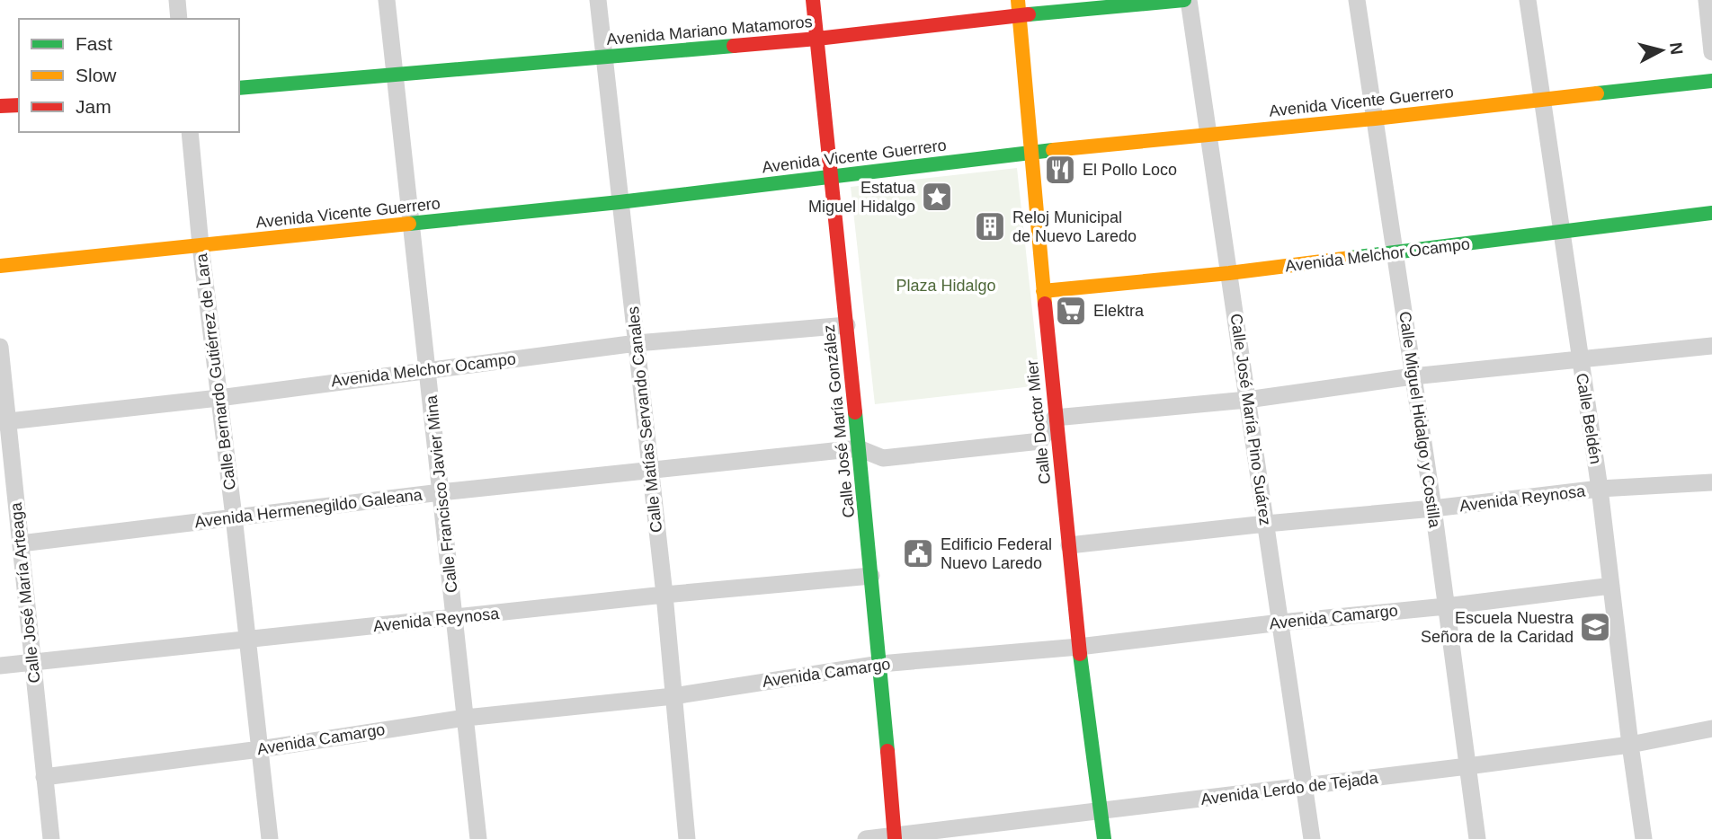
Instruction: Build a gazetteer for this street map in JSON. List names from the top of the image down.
{
  "streets": {
    "main road": [
      "Avenida Mariano Matamoros",
      "Avenida Vicente Guerrero",
      "Avenida Melchor Ocampo",
      "Calle José María González",
      "Calle Doctor Mier"
    ],
    "street": [
      "Calle Bernardo Gutiérrez de Lara",
      "Calle Beldén",
      "Calle Matías Servando Canales",
      "Calle José María Pino Suárez",
      "Calle Miguel Hidalgo y Costilla",
      "Calle Francisco Javier Mina",
      "Avenida Reynosa",
      "Avenida Hermenegildo Galeana",
      "Calle José María Arteaga",
      "Avenida Camargo",
      "Avenida Lerdo de Tejada"
    ]
  },
  "crossings": [
    ["Avenida Mariano Matamoros", "Calle Matías Servando Canales"],
    ["Avenida Mariano Matamoros", "Calle José María Pino Suárez"],
    ["Avenida Mariano Matamoros", "Calle José María González"],
    ["Avenida Mariano Matamoros", "Calle Doctor Mier"],
    ["Avenida Mariano Matamoros", "Calle Francisco Javier Mina"],
    ["Avenida Vicente Guerrero", "Calle Bernardo Gutiérrez de Lara"],
    ["Avenida Vicente Guerrero", "Calle Beldén"],
    ["Avenida Vicente Guerrero", "Calle Matías Servando Canales"],
    ["Avenida Vicente Guerrero", "Calle José María Pino Suárez"],
    ["Avenida Vicente Guerrero", "Calle Miguel Hidalgo y Costilla"],
    ["Avenida Vicente Guerrero", "Calle José María González"],
    ["Avenida Vicente Guerrero", "Calle Doctor Mier"],
    ["Avenida Vicente Guerrero", "Calle Francisco Javier Mina"],
    ["Avenida Melchor Ocampo", "Calle Bernardo Gutiérrez de Lara"],
    ["Avenida Melchor Ocampo", "Calle Beldén"],
    ["Avenida Melchor Ocampo", "Calle Matías Servando Canales"],
    ["Avenida Melchor Ocampo", "Calle José María Pino Suárez"],
    ["Avenida Melchor Ocampo", "Calle Miguel Hidalgo y Costilla"],
    ["Avenida Melchor Ocampo", "Calle José María González"],
    ["Avenida Melchor Ocampo", "Calle Doctor Mier"],
    ["Avenida Melchor Ocampo", "Calle Francisco Javier Mina"],
    ["Avenida Melchor Ocampo", "Calle José María Arteaga"],
    ["Calle Bernardo Gutiérrez de Lara", "Avenida Reynosa"],
    ["Calle Bernardo Gutiérrez de Lara", "Avenida Hermenegildo Galeana"],
    ["Calle Bernardo Gutiérrez de Lara", "Avenida Camargo"],
    ["Calle Beldén", "Avenida Reynosa"],
    ["Calle Beldén", "Avenida Camargo"],
    ["Calle Beldén", "Avenida Lerdo de Tejada"],
    ["Calle Matías Servando Canales", "Avenida Reynosa"],
    ["Calle Matías Servando Canales", "Avenida Hermenegildo Galeana"],
    ["Calle Matías Servando Canales", "Avenida Camargo"],
    ["Calle José María Pino Suárez", "Avenida Reynosa"],
    ["Calle José María Pino Suárez", "Avenida Camargo"],
    ["Calle José María Pino Suárez", "Avenida Lerdo de Tejada"],
    ["Calle Miguel Hidalgo y Costilla", "Avenida Reynosa"],
    ["Calle Miguel Hidalgo y Costilla", "Avenida Camargo"],
    ["Calle Miguel Hidalgo y Costilla", "Avenida Lerdo de Tejada"],
    ["Calle José María González", "Avenida Reynosa"],
    ["Calle José María González", "Avenida Hermenegildo Galeana"],
    ["Calle José María González", "Avenida Camargo"],
    ["Calle José María González", "Avenida Lerdo de Tejada"],
    ["Calle Doctor Mier", "Avenida Reynosa"],
    ["Calle Doctor Mier", "Avenida Camargo"],
    ["Calle Doctor Mier", "Avenida Lerdo de Tejada"],
    ["Calle Francisco Javier Mina", "Avenida Reynosa"],
    ["Calle Francisco Javier Mina", "Avenida Hermenegildo Galeana"],
    ["Calle Francisco Javier Mina", "Avenida Camargo"],
    ["Avenida Reynosa", "Calle José María Arteaga"],
    ["Avenida Hermenegildo Galeana", "Calle José María Arteaga"],
    ["Calle José María Arteaga", "Avenida Camargo"]
  ],
  "parks": ["Plaza Hidalgo"],
  "places": {
    "restaurant": ["El Pollo Loco"],
    "place": ["Estatua Miguel Hidalgo"],
    "building": ["Reloj Municipal de Nuevo Laredo"],
    "supermarket": ["Elektra"],
    "public building": ["Edificio Federal Nuevo Laredo"],
    "school or university": ["Escuela Nuestra Señora de la Caridad"]
  },
  "legend": ["Fast", "Slow", "Jam"],
  "north": "right"
}
